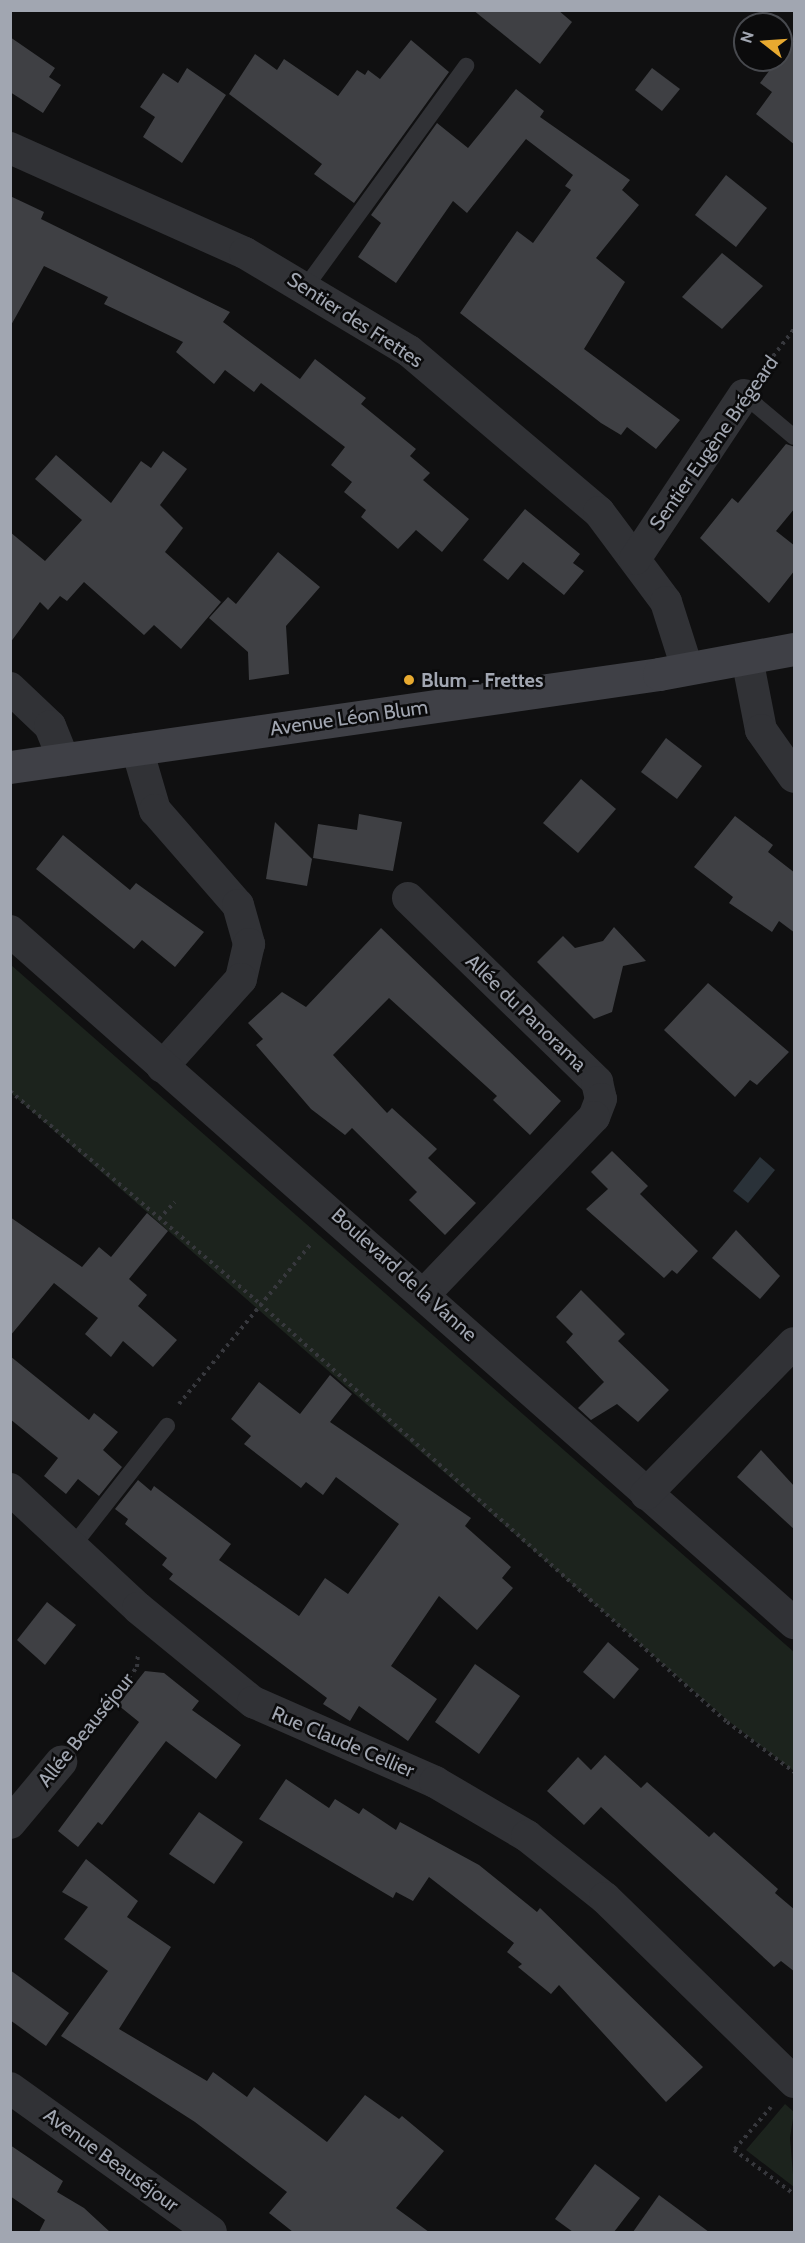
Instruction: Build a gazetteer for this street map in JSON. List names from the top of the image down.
{
  "streets": {
    "main road": ["Avenue Léon Blum"],
    "street": [
      "Sentier des Frettes",
      "Sentier Eugène Brégeard",
      "Allée du Panorama",
      "Boulevard de la Vanne",
      "Allée Beauséjour",
      "Rue Claude Cellier",
      "Avenue Beauséjour"
    ]
  },
  "crossings": [
    ["Sentier des Frettes", "Sentier Eugène Brégeard"],
    ["Sentier des Frettes", "Avenue Léon Blum"],
    ["Allée du Panorama", "Boulevard de la Vanne"]
  ],
  "places": ["Blum - Frettes"],
  "north": "left"
}
